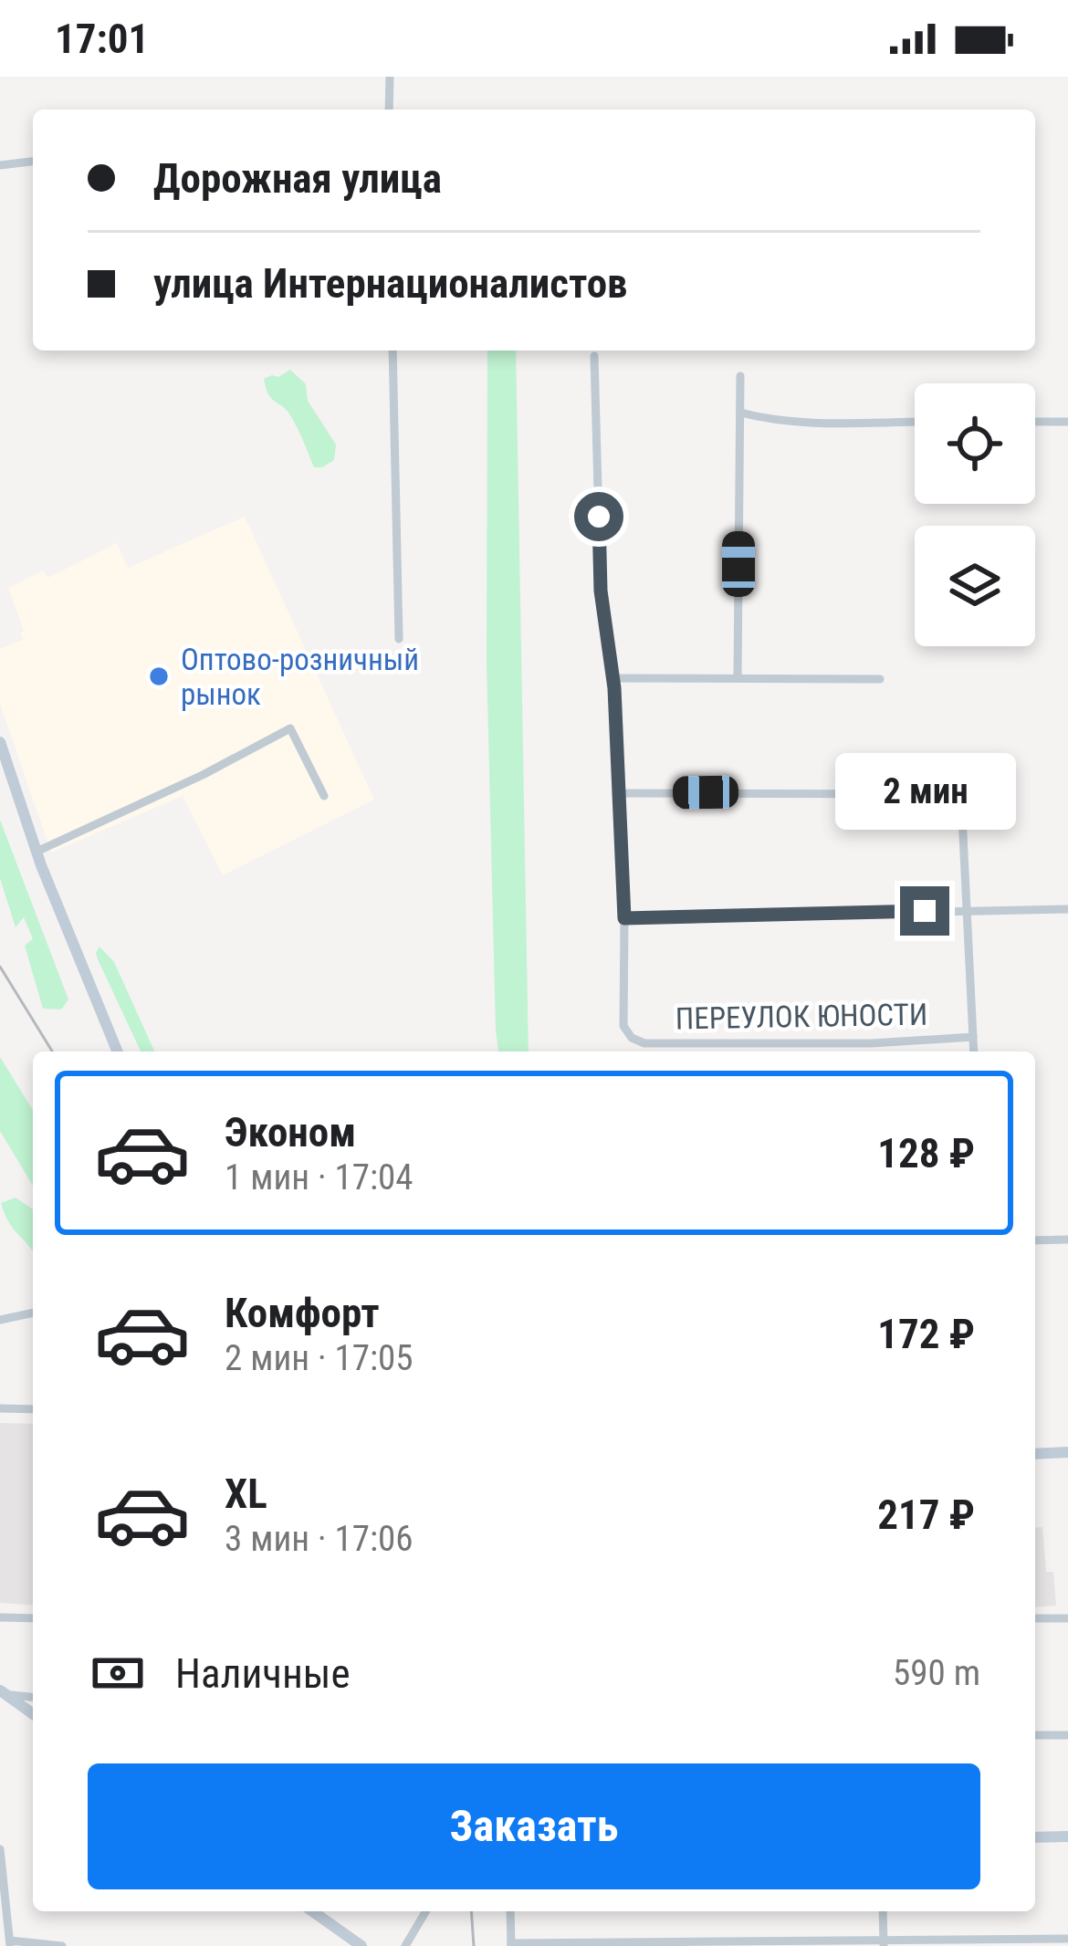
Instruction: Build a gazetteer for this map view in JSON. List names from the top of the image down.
{
  "streets": {
    "street": ["ПЕРЕУЛОК ЮНОСТИ"]
  },
  "places": ["Оптово-розничный рынок"],
  "page": {
    "status": "17:01",
    "banner": ["Дорожная улица", "улица Интернационалистов"],
    "bubble": "2 мин",
    "list": [
      {
        "name": "Эконом",
        "note": "1 мин · 17:04",
        "value": "128 ₽"
      },
      {
        "name": "Комфорт",
        "note": "2 мин · 17:05",
        "value": "172 ₽"
      },
      {
        "name": "XL",
        "note": "3 мин · 17:06",
        "value": "217 ₽"
      }
    ],
    "pay": ["Наличные", "590 m"],
    "buttons": "Заказать"
  }
}
